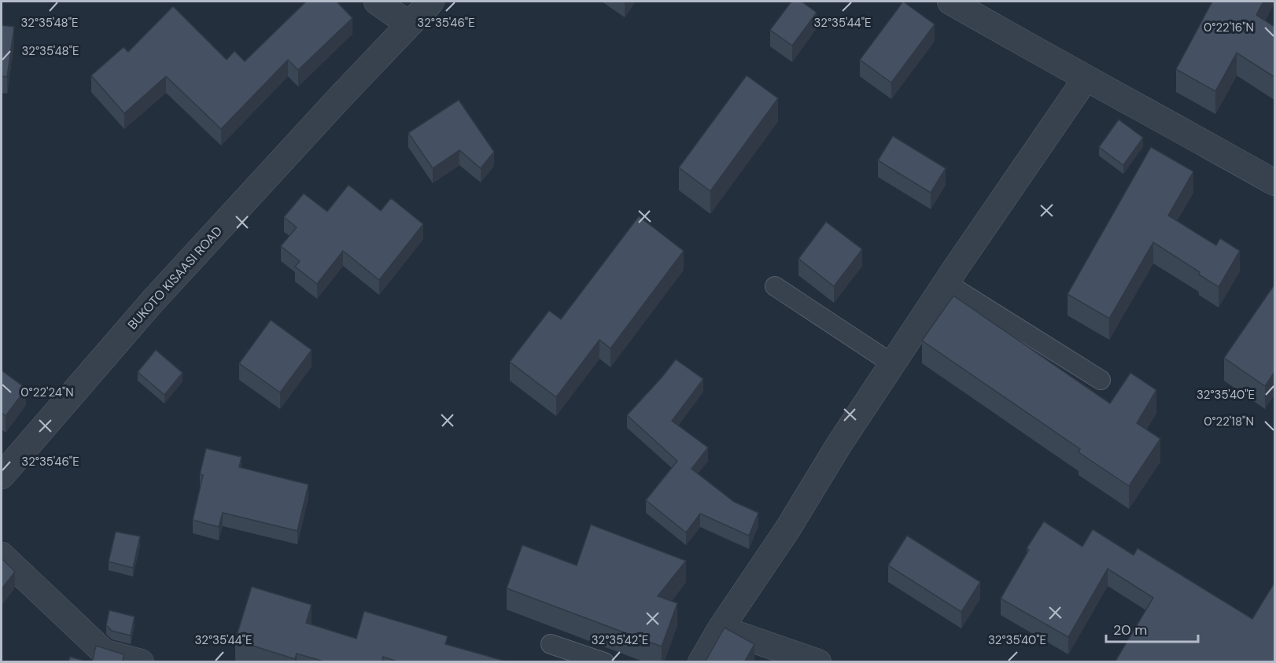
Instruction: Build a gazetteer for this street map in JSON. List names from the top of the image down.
{
  "streets": {
    "street": ["BUKOTO KISAASI ROAD"]
  },
  "scale_bar": "20 m",
  "coordinates": [
    "32°35'48\"E",
    "32°35'46\"E",
    "32°35'44\"E",
    "0°22'16\"N",
    "0°22'24\"N",
    "32°35'40\"E",
    "0°22'18\"N",
    "32°35'42\"E"
  ]
}
